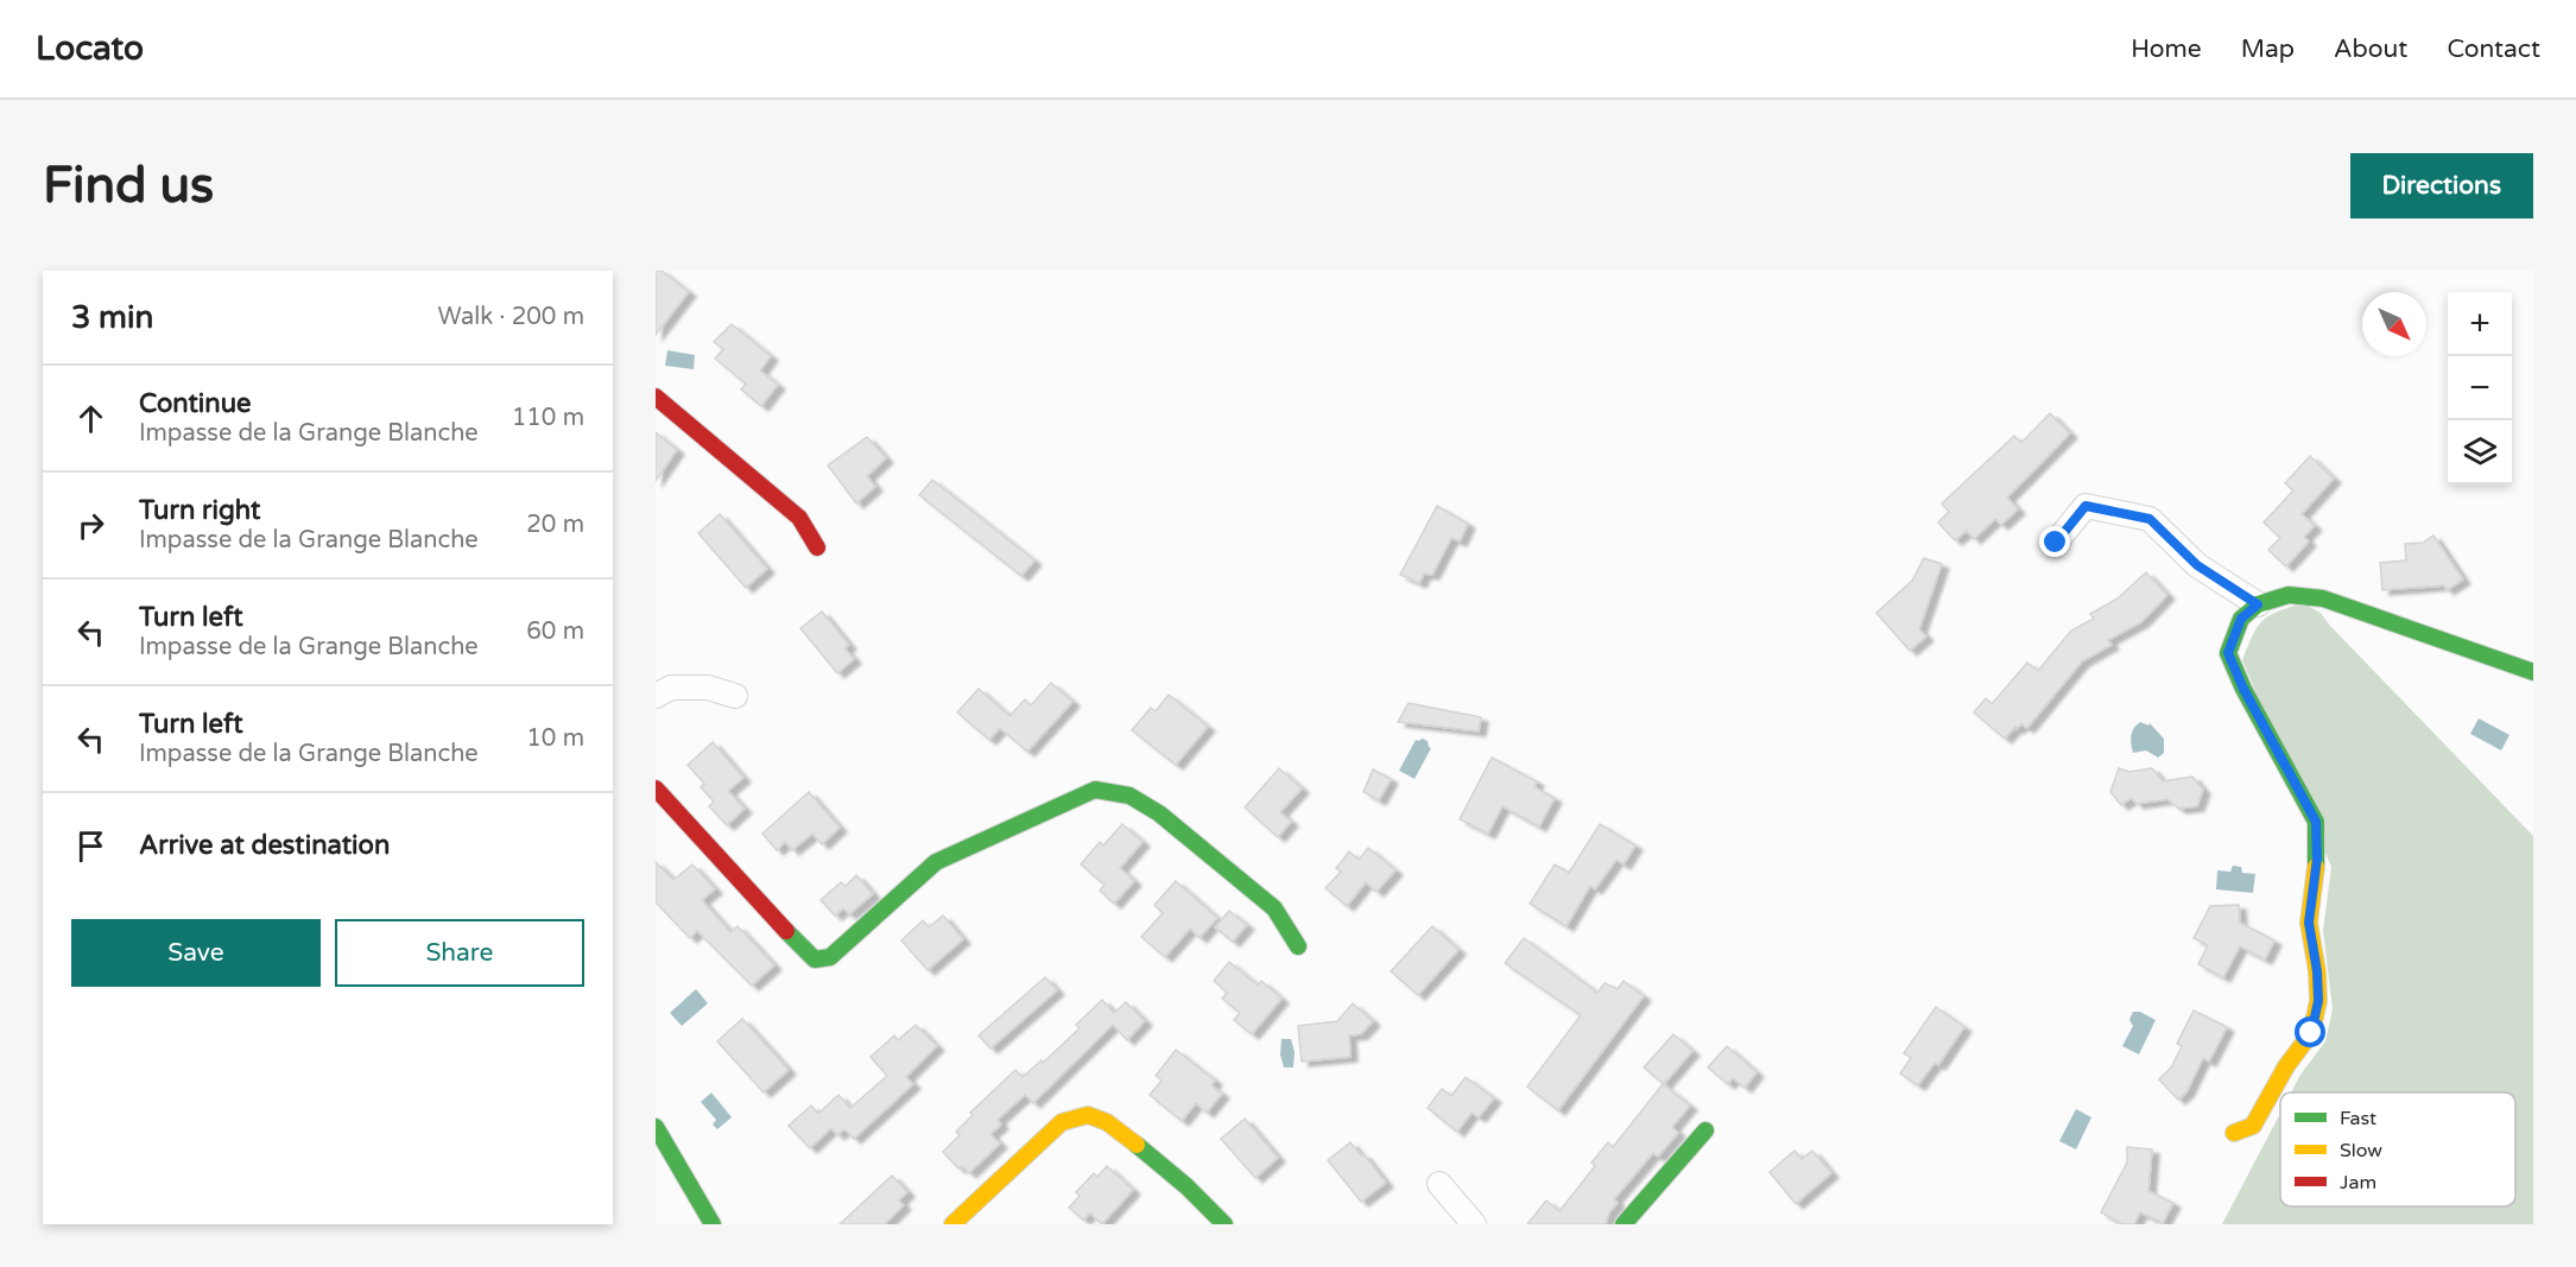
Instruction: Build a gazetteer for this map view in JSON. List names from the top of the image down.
{
  "legend": ["Fast", "Slow", "Jam"],
  "north": "bottom right",
  "page": {
    "header": "Locato",
    "nav": [
      "Home",
      "Map",
      "About",
      "Contact"
    ],
    "buttons": [
      "Directions",
      ["Save", "Share"]
    ],
    "title": "Find us",
    "heading": ["3 min", "Walk · 200 m"],
    "map_buttons": ["+", "−"],
    "list": [
      ["Continue", "Impasse de la Grange Blanche", "110 m"],
      ["Turn right", "Impasse de la Grange Blanche", "20 m"],
      ["Turn left", "Impasse de la Grange Blanche", "60 m"],
      ["Turn left", "Impasse de la Grange Blanche", "10 m"],
      "Arrive at destination"
    ]
  }
}
